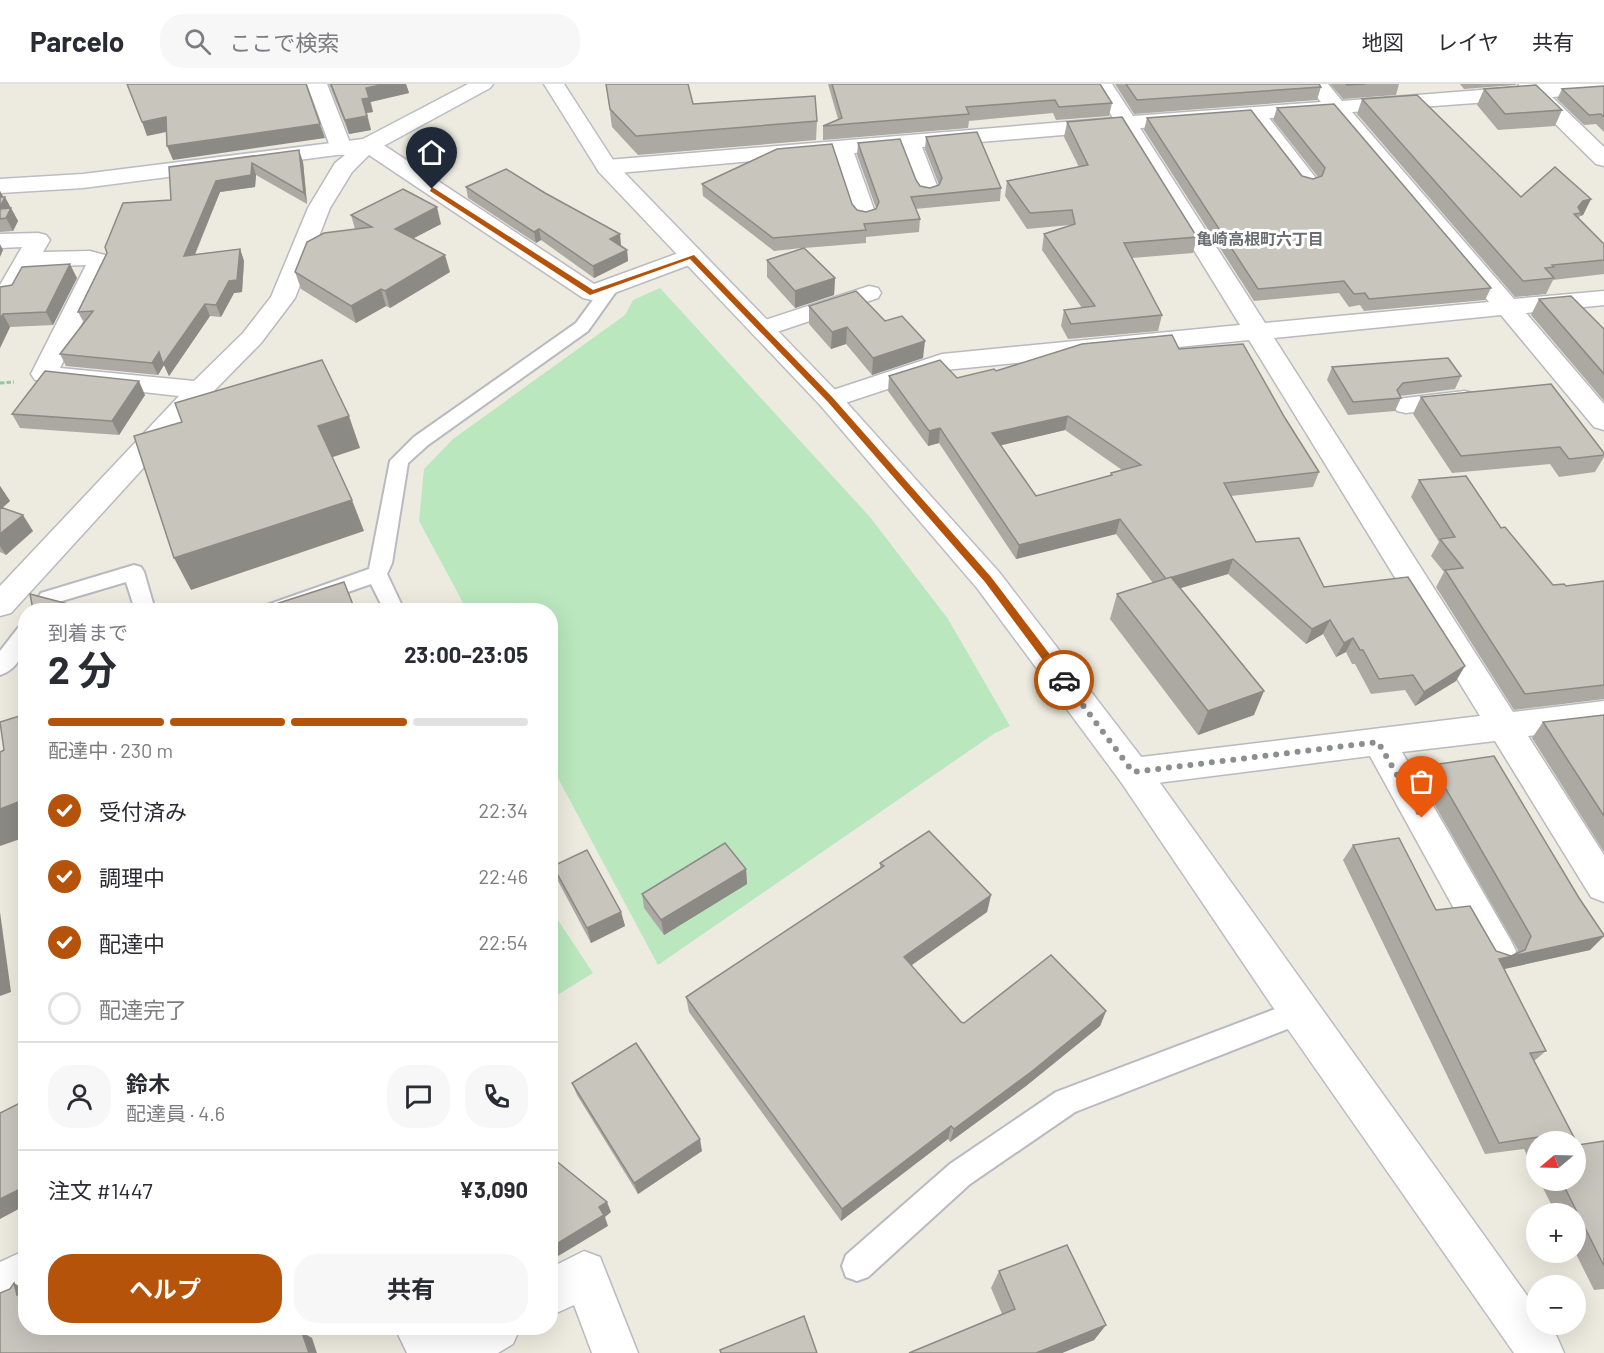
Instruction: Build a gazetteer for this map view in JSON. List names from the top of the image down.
{
  "districts": ["亀崎高根町六丁目"],
  "north": "left",
  "page": {
    "header": "Parcelo",
    "search": "ここで検索",
    "nav": ["地図", "レイヤ", "共有"],
    "heading": ["2 分", "到着まで", "23:00–23:05"],
    "panel": [
      "鈴木",
      "配達員 · 4.6",
      "注文 #1447",
      "¥3,090"
    ],
    "bar": "配達中 · 230 m",
    "list": [
      ["受付済み", "22:34"],
      ["調理中", "22:46"],
      ["配達中", "22:54"],
      "配達完了"
    ],
    "map_buttons": ["+", "−"],
    "buttons": ["ヘルプ", "共有"]
  }
}
